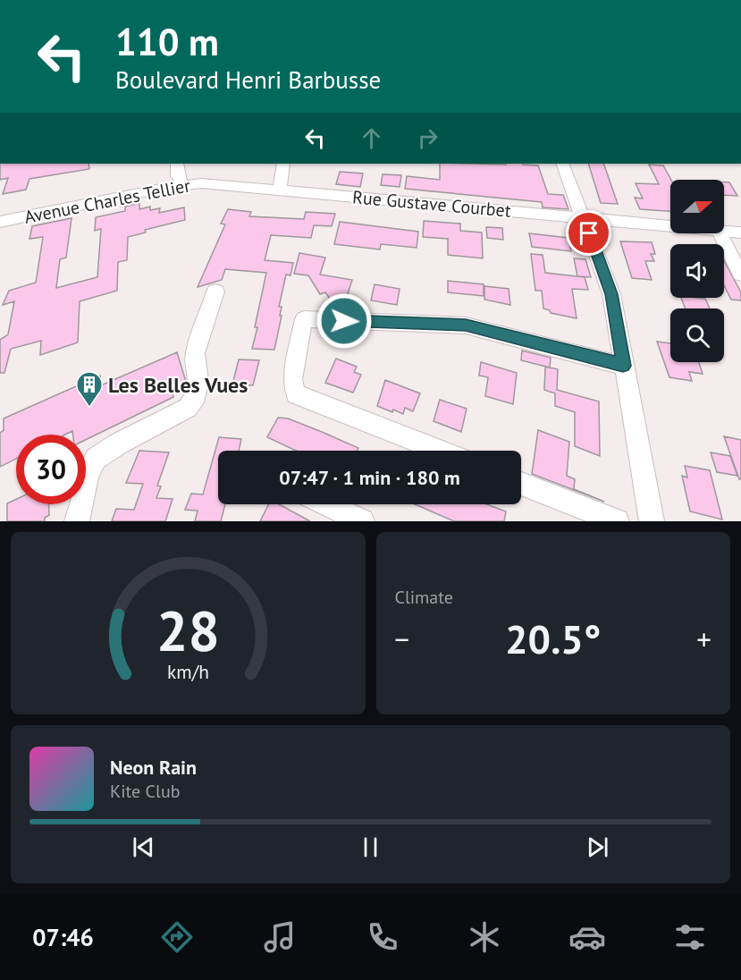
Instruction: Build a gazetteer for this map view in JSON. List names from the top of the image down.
{
  "streets": {
    "street": ["Avenue Charles Tellier", "Rue Gustave Courbet"]
  },
  "crossings": [
    ["Avenue Charles Tellier", "Rue Gustave Courbet"]
  ],
  "places": {
    "building": ["Les Belles Vues"]
  },
  "north": "right",
  "page": {
    "turn": ["110 m", "Boulevard Henri Barbusse"],
    "limit": "30",
    "trip": "07:47 · 1 min · 180 m",
    "tile": "Climate",
    "heat": ["−", "20.5°", "+"],
    "song": ["Neon Rain", "Kite Club"],
    "tabs": "07:46",
    "gauge": ["28", "km/h"]
  }
}
